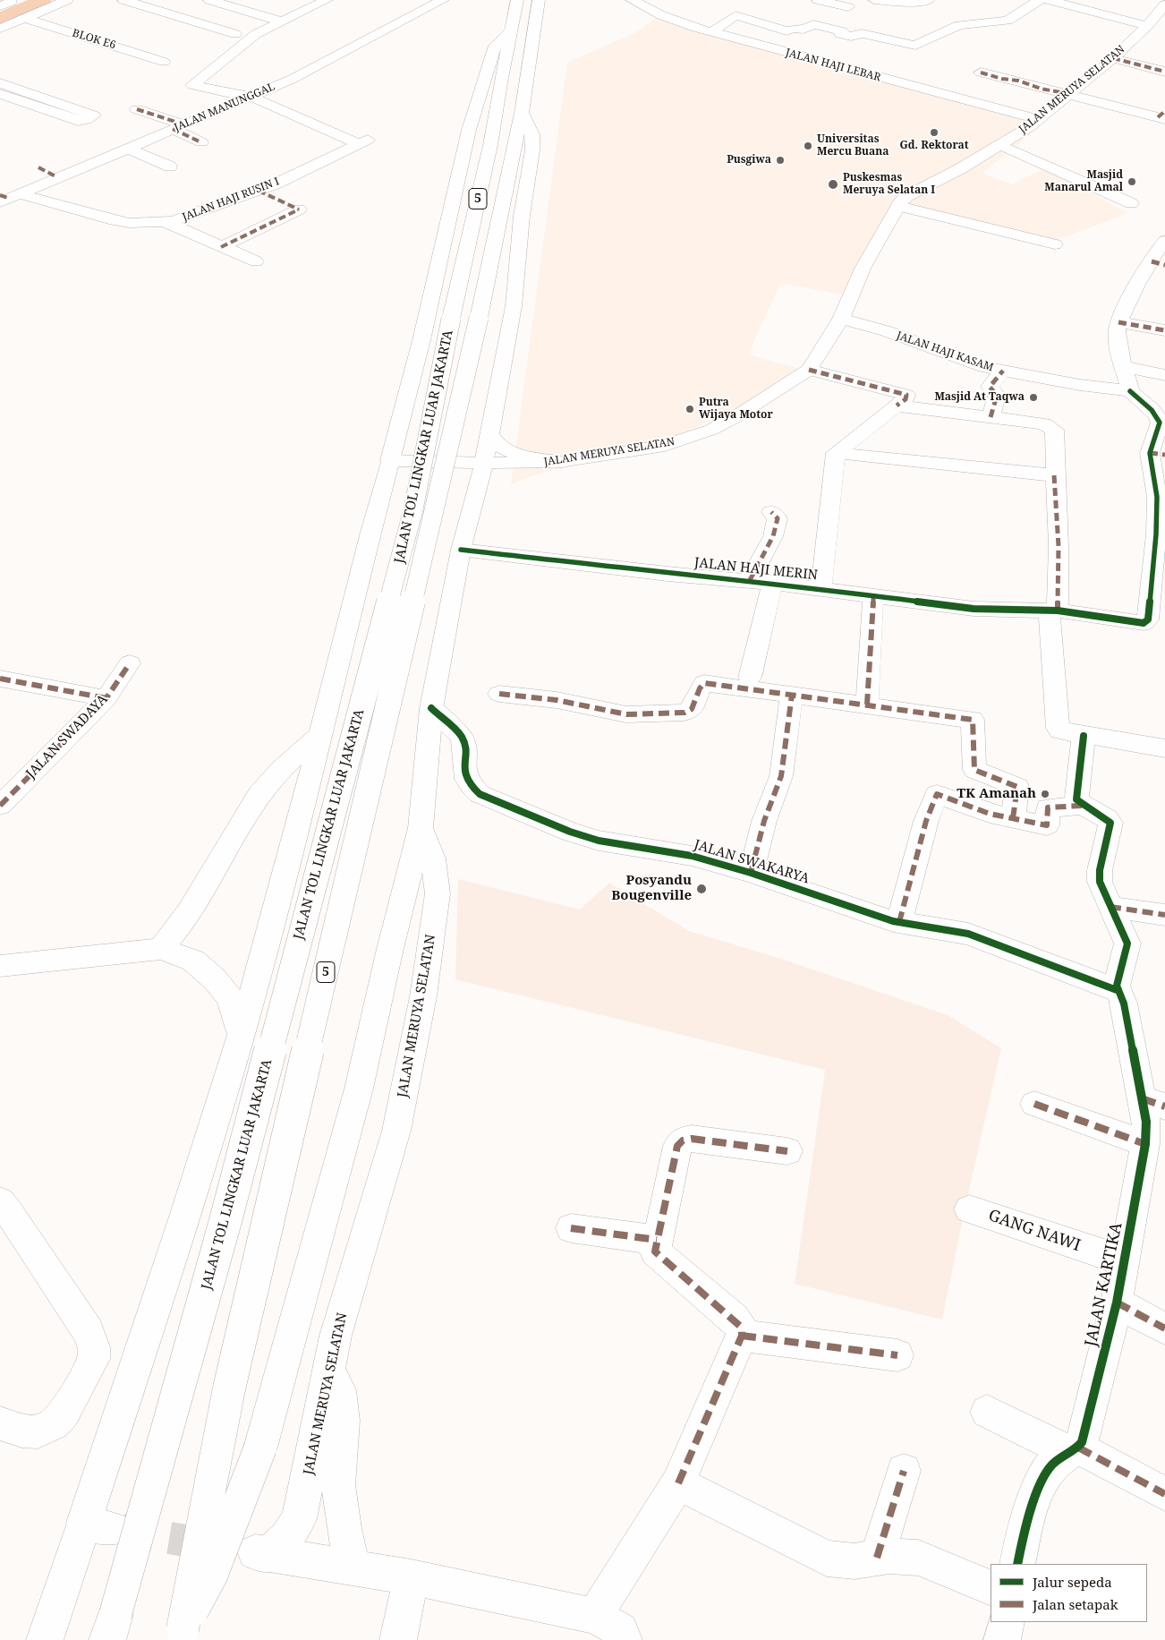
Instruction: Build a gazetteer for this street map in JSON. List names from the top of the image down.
{
  "streets": {
    "main road": [
      "BLOK E6",
      "JALAN HAJI LEBAR",
      "JALAN MERUYA SELATAN",
      "JALAN MANUNGGAL",
      "5",
      "JALAN HAJI RUSIN I",
      "JALAN HAJI KASAM",
      "JALAN TOL LINGKAR LUAR JAKARTA",
      "JALAN HAJI MERIN",
      "JALAN SWADAYA",
      "JALAN SWAKARYA",
      "GANG NAWI",
      "JALAN KARTIKA"
    ]
  },
  "crossings": [
    ["JALAN HAJI LEBAR", "JALAN MERUYA SELATAN"],
    ["JALAN MERUYA SELATAN", "JALAN HAJI KASAM"],
    ["JALAN MERUYA SELATAN", "JALAN HAJI MERIN"],
    ["JALAN MERUYA SELATAN", "JALAN SWAKARYA"],
    ["JALAN MANUNGGAL", "JALAN HAJI RUSIN I"],
    ["JALAN SWAKARYA", "JALAN KARTIKA"],
    ["GANG NAWI", "JALAN KARTIKA"]
  ],
  "places": [
    "Gd. Rektorat",
    "Universitas Mercu Buana",
    "Pusgiwa",
    "Masjid Manarul Amal",
    "Puskesmas Meruya Selatan I",
    "Masjid At Taqwa",
    "Putra Wijaya Motor",
    "TK Amanah",
    "Posyandu Bougenville"
  ],
  "legend": ["Jalur sepeda", "Jalan setapak"]
}
